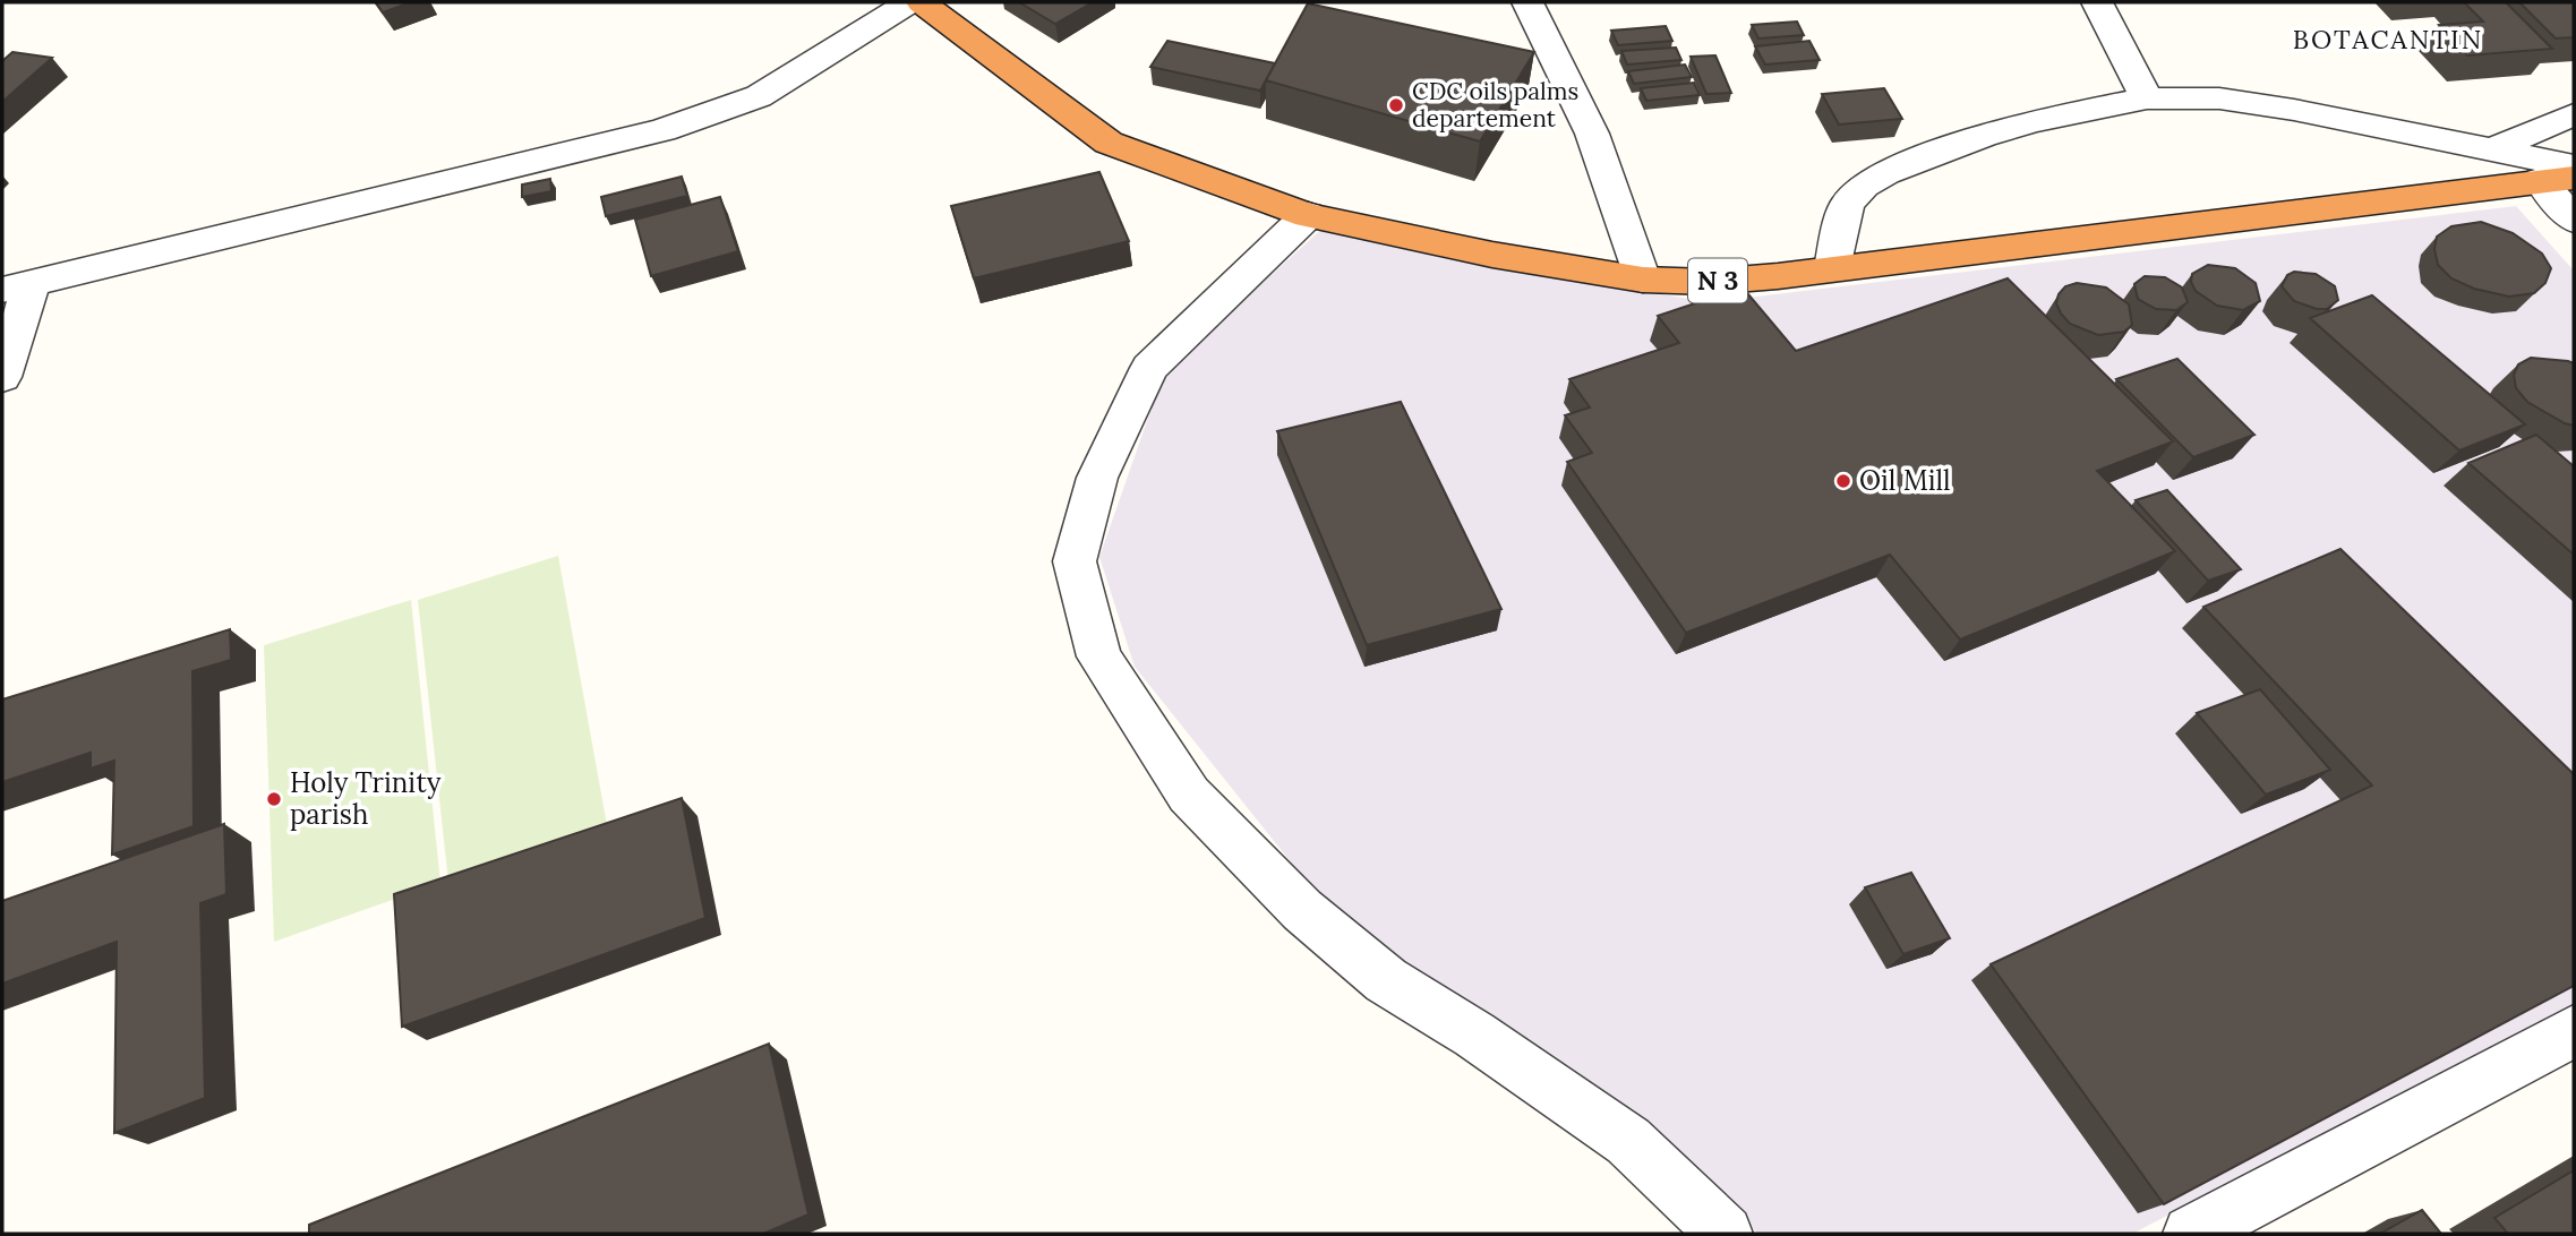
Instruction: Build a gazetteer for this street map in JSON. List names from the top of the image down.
{
  "streets": {
    "highway": ["N 3"]
  },
  "districts": ["BOTACANTIN"],
  "places": ["CDC oils palms departement", "Oil Mill", "Holy Trinity parish"]
}
